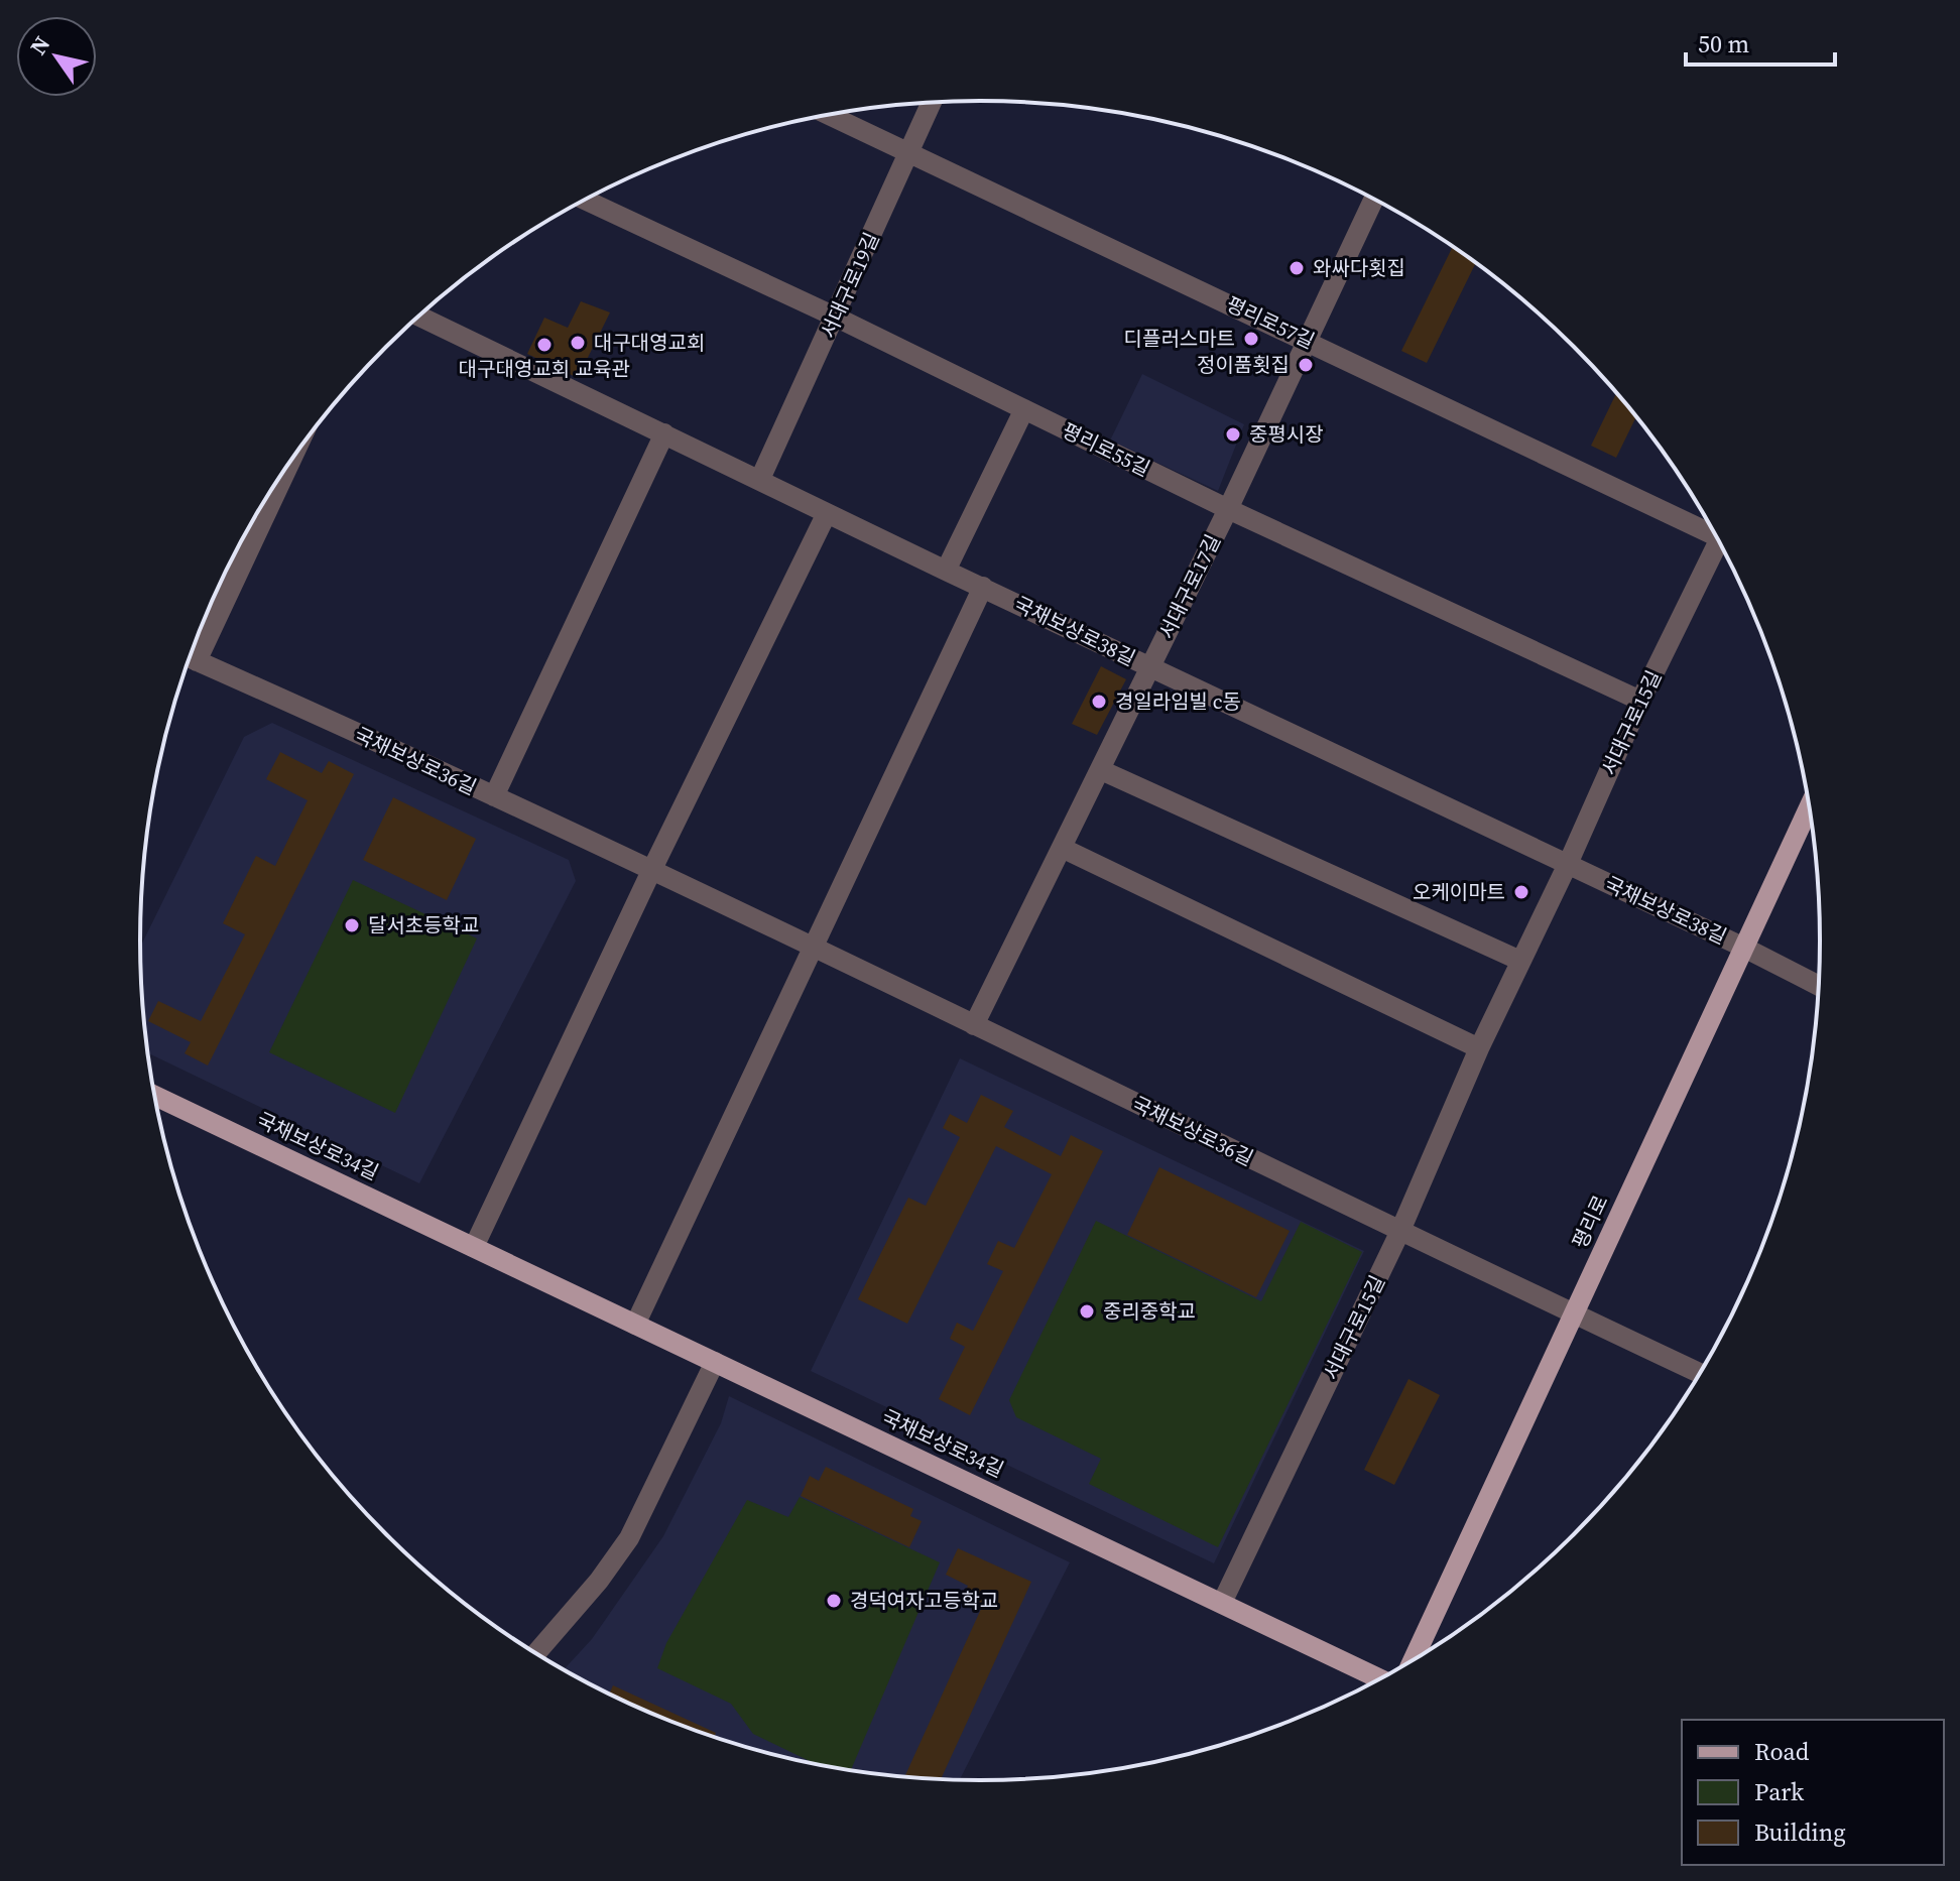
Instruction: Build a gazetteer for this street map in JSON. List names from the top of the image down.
{
  "streets": {
    "main road": ["국채보상로34길", "평리로"],
    "street": [
      "서대구로19길",
      "평리로57길",
      "평리로55길",
      "서대구로17길",
      "국채보상로38길",
      "서대구로15길",
      "국채보상로36길"
    ]
  },
  "crossings": [
    ["서대구로19길", "평리로57길"],
    ["서대구로19길", "평리로55길"],
    ["서대구로19길", "국채보상로38길"],
    ["평리로57길", "서대구로17길"],
    ["평리로55길", "서대구로17길"],
    ["평리로55길", "서대구로15길"],
    ["서대구로17길", "국채보상로38길"],
    ["서대구로17길", "국채보상로36길"],
    ["국채보상로38길", "서대구로15길"],
    ["국채보상로38길", "평리로"],
    ["서대구로15길", "국채보상로36길"],
    ["서대구로15길", "국채보상로34길"],
    ["국채보상로36길", "평리로"]
  ],
  "places": [
    "와싸다횟집",
    "디플러스마트",
    "대구대영교회",
    "대구대영교회 교육관",
    "정이품횟집",
    "중평시장",
    "경일라임빌 c동",
    "오케이마트",
    "달서초등학교",
    "중리중학교",
    "경덕여자고등학교"
  ],
  "legend": ["Road", "Park", "Building"],
  "scale_bar": "50 m",
  "north": "top left"
}
